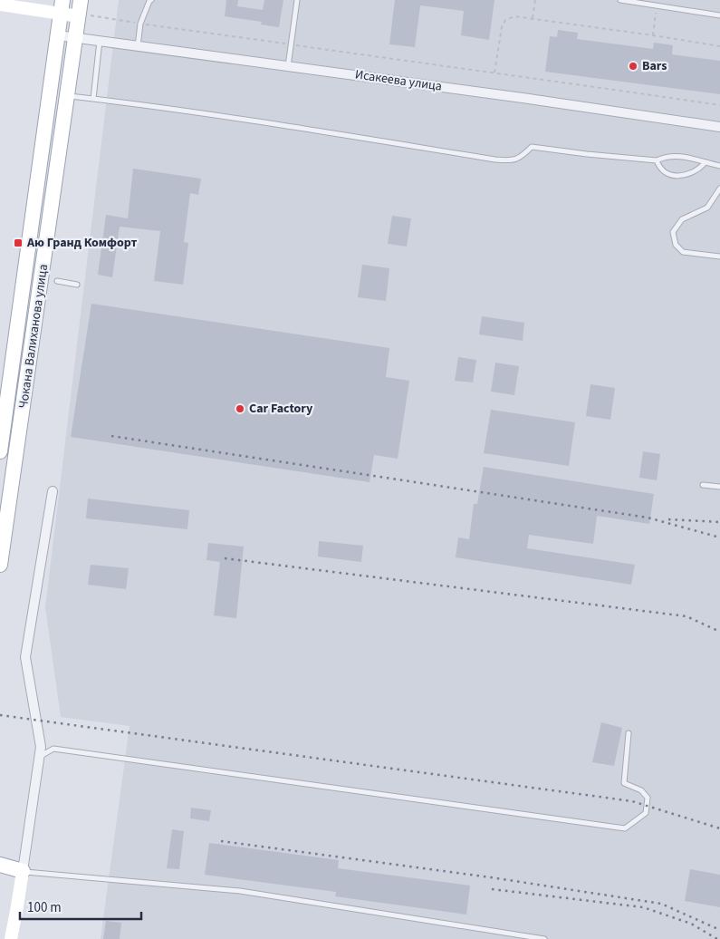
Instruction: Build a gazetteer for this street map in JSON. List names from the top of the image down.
{
  "streets": {
    "main road": ["Чокана Валиханова улица"],
    "street": ["Исакеева улица"]
  },
  "crossings": [
    ["Исакеева улица", "Чокана Валиханова улица"]
  ],
  "places": {
    "other": ["Bars", "Car Factory"],
    "transit": ["Аю Гранд Комфорт"]
  },
  "scale_bar": "100 m"
}
